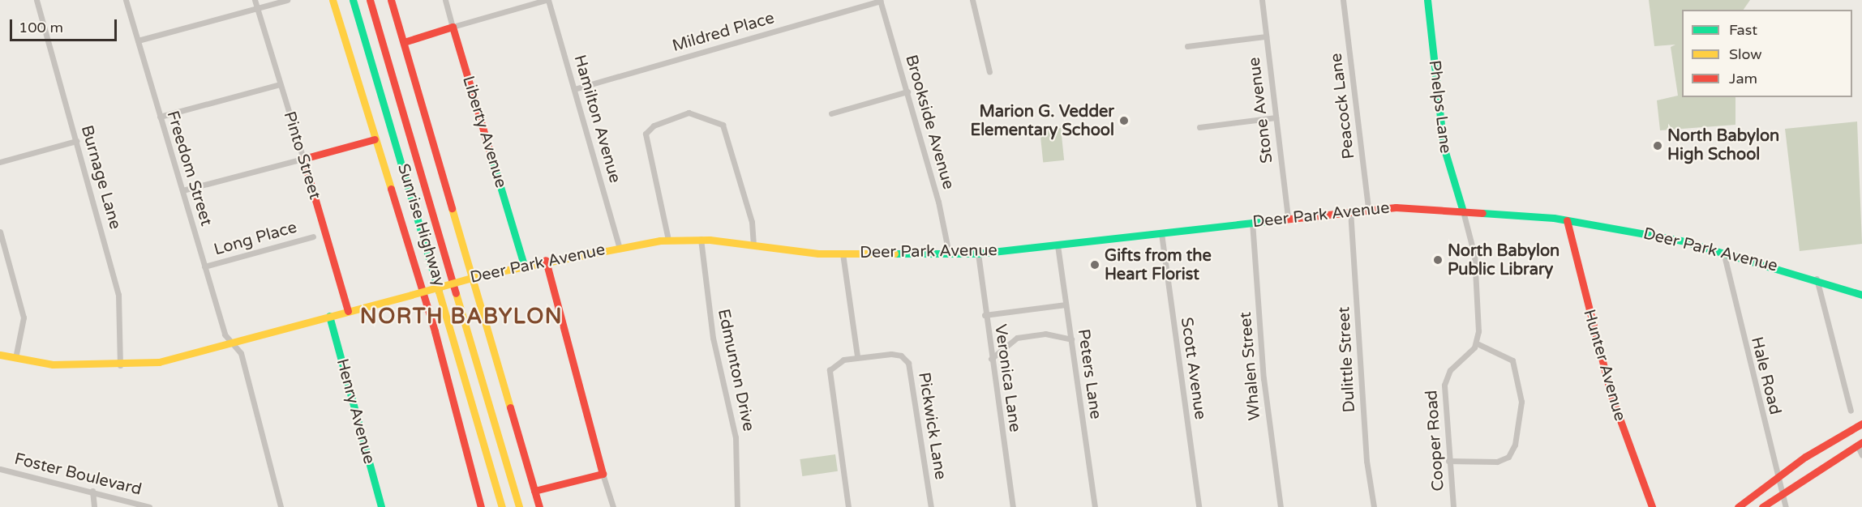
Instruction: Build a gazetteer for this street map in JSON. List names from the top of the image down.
{
  "streets": {
    "main road": [
      "Phelps Lane",
      "Liberty Avenue",
      "Pinto Street",
      "Deer Park Avenue",
      "Sunrise Highway",
      "Hunter Avenue",
      "Henry Avenue"
    ],
    "street": [
      "Mildred Place",
      "Peacock Lane",
      "Stone Avenue",
      "Hamilton Avenue",
      "Brookside Avenue",
      "Freedom Street",
      "Burnage Lane",
      "Long Place",
      "Dulittle Street",
      "Whalen Street",
      "Scott Avenue",
      "Edmunton Drive",
      "Peters Lane",
      "Hale Road",
      "Veronica Lane",
      "Pickwick Lane",
      "Cooper Road",
      "Foster Boulevard"
    ]
  },
  "crossings": [
    ["Mildred Place", "Hamilton Avenue"],
    ["Mildred Place", "Brookside Avenue"],
    ["Peacock Lane", "Deer Park Avenue"],
    ["Phelps Lane", "Deer Park Avenue"],
    ["Stone Avenue", "Deer Park Avenue"],
    ["Hamilton Avenue", "Deer Park Avenue"],
    ["Brookside Avenue", "Deer Park Avenue"],
    ["Liberty Avenue", "Deer Park Avenue"],
    ["Pinto Street", "Deer Park Avenue"],
    ["Freedom Street", "Deer Park Avenue"],
    ["Freedom Street", "Long Place"],
    ["Burnage Lane", "Deer Park Avenue"],
    ["Deer Park Avenue", "Dulittle Street"],
    ["Deer Park Avenue", "Hunter Avenue"],
    ["Deer Park Avenue", "Whalen Street"],
    ["Deer Park Avenue", "Scott Avenue"],
    ["Deer Park Avenue", "Edmunton Drive"],
    ["Deer Park Avenue", "Peters Lane"],
    ["Deer Park Avenue", "Hale Road"],
    ["Deer Park Avenue", "Veronica Lane"],
    ["Deer Park Avenue", "Henry Avenue"]
  ],
  "districts": ["NORTH BABYLON"],
  "places": [
    "Marion G. Vedder Elementary School",
    "North Babylon High School",
    "North Babylon Public Library",
    "Gifts from the Heart Florist"
  ],
  "legend": ["Fast", "Slow", "Jam"],
  "scale_bar": "100 m"
}
